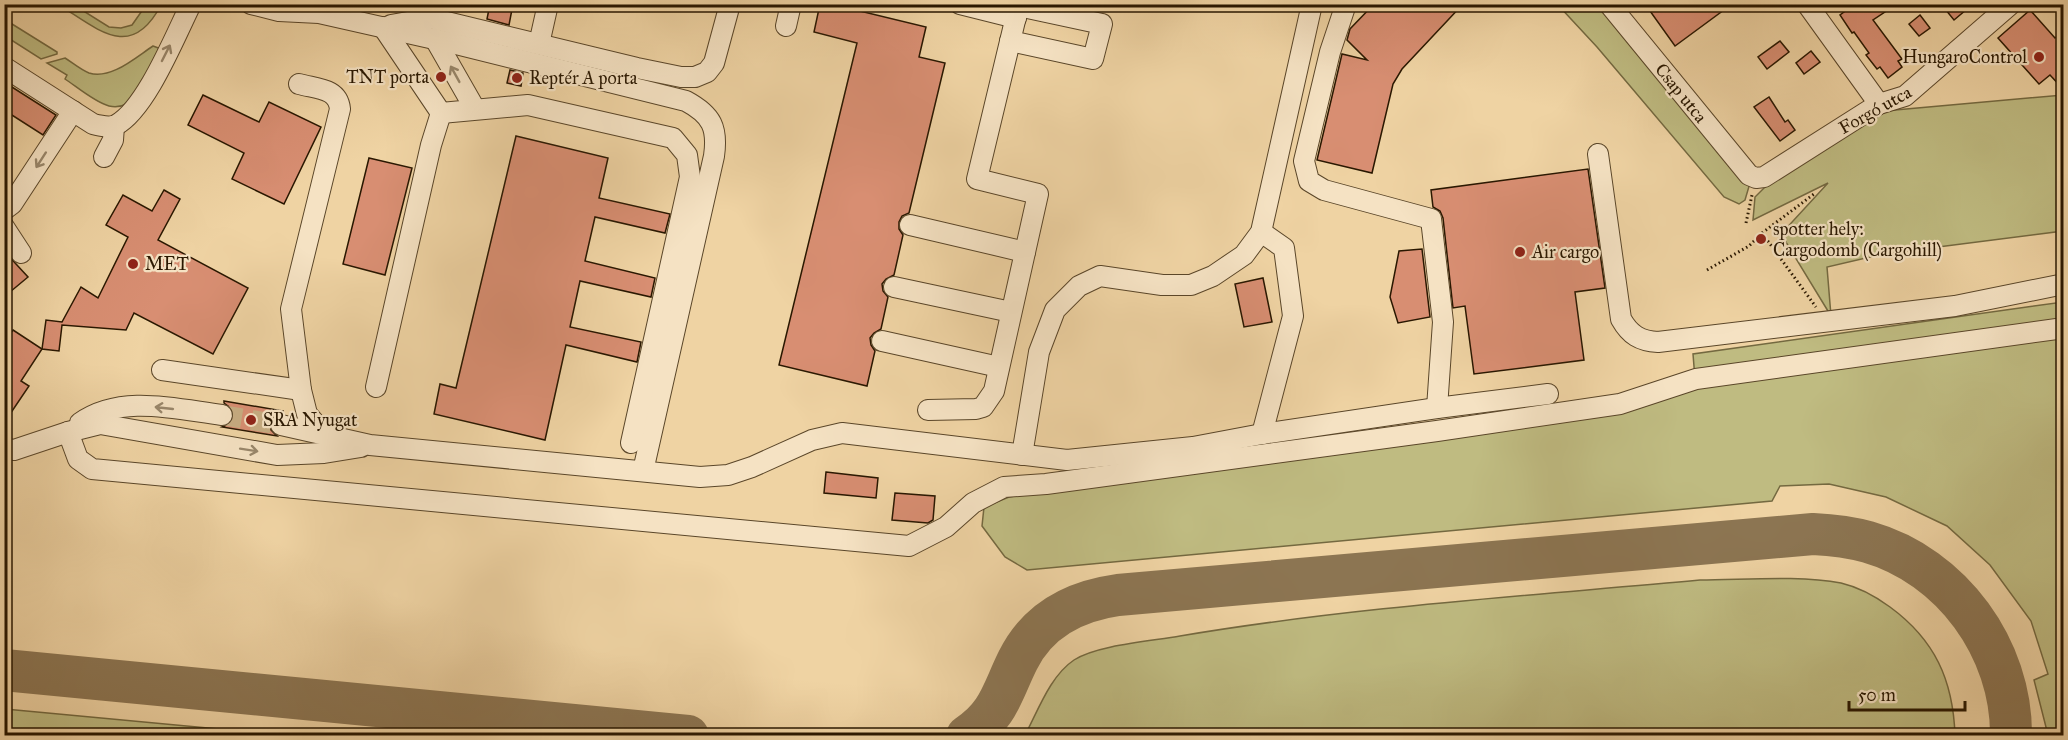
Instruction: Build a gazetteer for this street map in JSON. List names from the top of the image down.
{
  "streets": {
    "street": ["Csap utca", "Forgó utca"]
  },
  "crossings": [
    ["Csap utca", "Forgó utca"]
  ],
  "places": [
    "HungaroControl",
    "TNT porta",
    "Reptér A porta",
    "spotter hely: Cargodomb (Cargohill)",
    "Air cargo",
    "MET",
    "SRA Nyugat"
  ],
  "scale_bar": "50 m"
}
